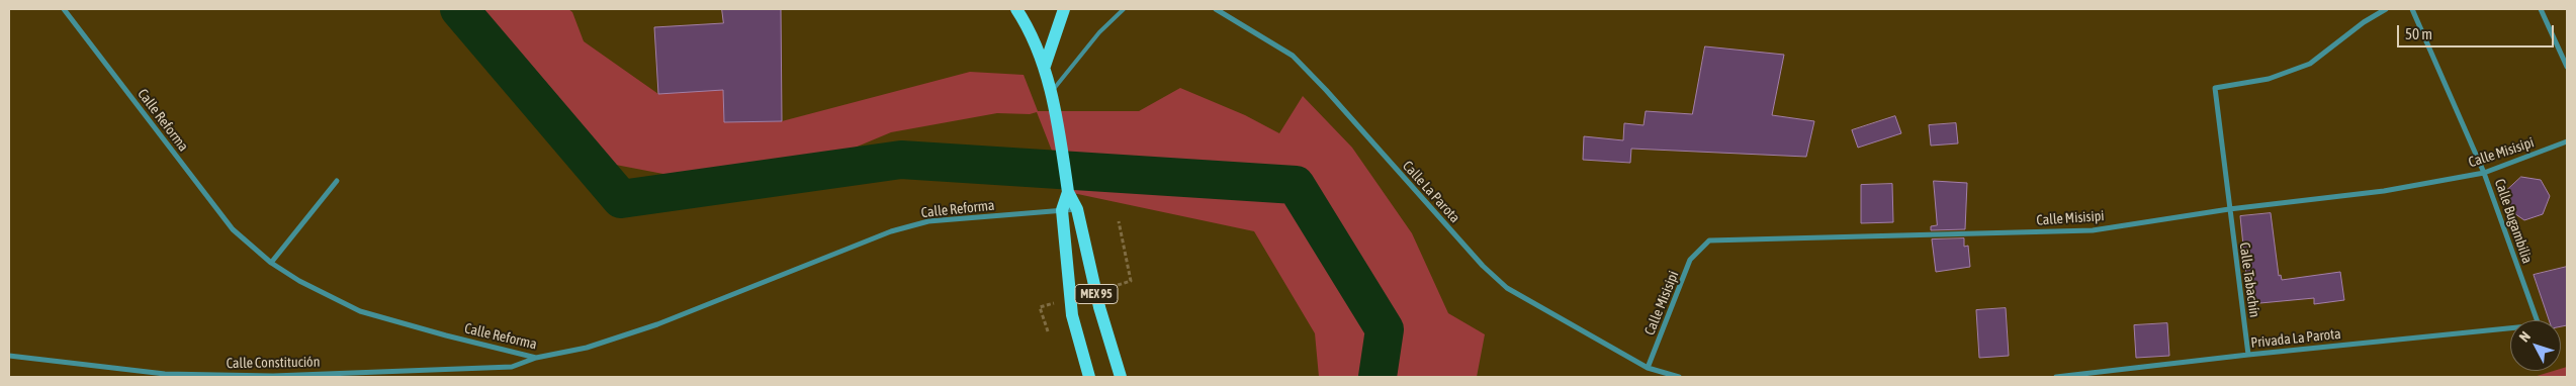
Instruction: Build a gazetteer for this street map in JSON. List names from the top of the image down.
{
  "streets": {
    "main road": ["MEX 95"],
    "street": [
      "Calle Reforma",
      "Calle Misisipi",
      "Calle La Parota",
      "Calle Bugambilia",
      "Calle Tabachín",
      "Privada La Parota",
      "Calle Constitución"
    ]
  },
  "crossings": [
    ["Calle Reforma", "MEX 95"],
    ["Calle Reforma", "Calle Constitución"],
    ["Calle Misisipi", "Calle La Parota"],
    ["Calle Misisipi", "Calle Bugambilia"],
    ["Calle Misisipi", "Calle Tabachín"],
    ["Calle Tabachín", "Privada La Parota"]
  ],
  "scale_bar": "50 m",
  "north": "top left"
}
